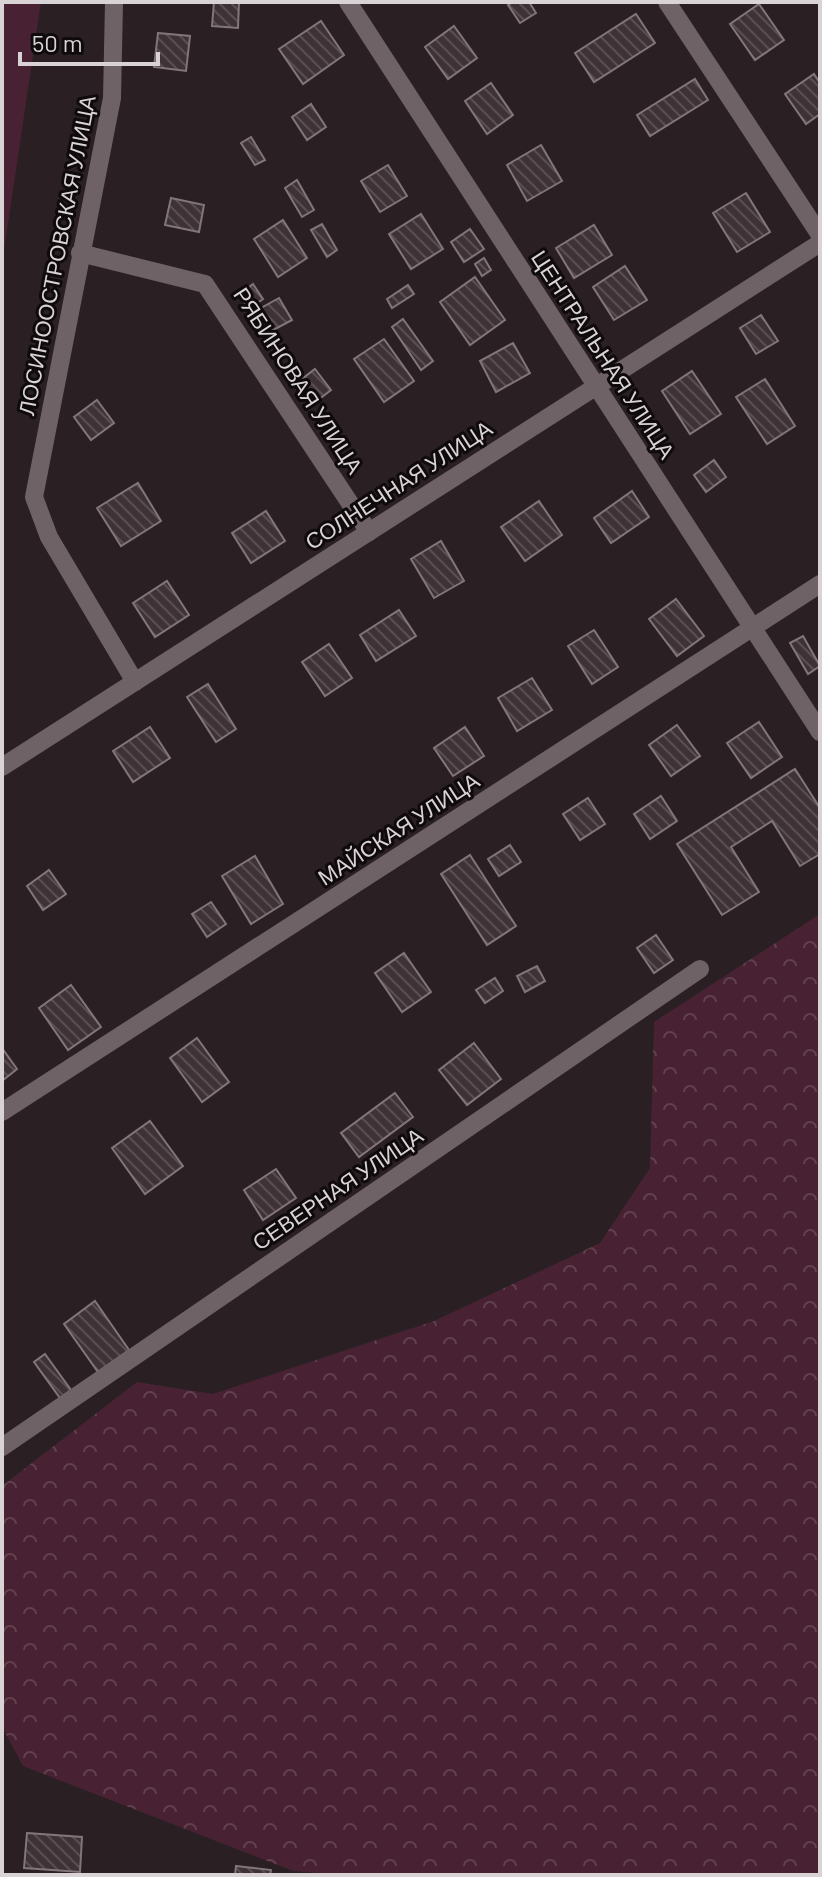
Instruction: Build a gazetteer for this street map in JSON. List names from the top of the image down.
{
  "streets": {
    "street": [
      "ЛОСИНООСТРОВСКАЯ УЛИЦА",
      "ЦЕНТРАЛЬНАЯ УЛИЦА",
      "РЯБИНОВАЯ УЛИЦА",
      "СОЛНЕЧНАЯ УЛИЦА",
      "МАЙСКАЯ УЛИЦА",
      "СЕВЕРНАЯ УЛИЦА"
    ]
  },
  "crossings": [
    ["ЛОСИНООСТРОВСКАЯ УЛИЦА", "РЯБИНОВАЯ УЛИЦА"],
    ["ЛОСИНООСТРОВСКАЯ УЛИЦА", "СОЛНЕЧНАЯ УЛИЦА"],
    ["ЦЕНТРАЛЬНАЯ УЛИЦА", "СОЛНЕЧНАЯ УЛИЦА"],
    ["ЦЕНТРАЛЬНАЯ УЛИЦА", "МАЙСКАЯ УЛИЦА"],
    ["РЯБИНОВАЯ УЛИЦА", "СОЛНЕЧНАЯ УЛИЦА"]
  ],
  "scale_bar": "50 m"
}
